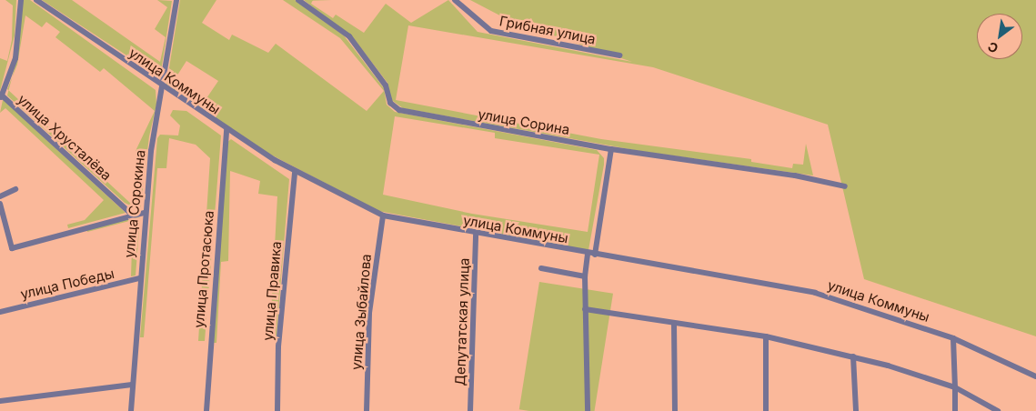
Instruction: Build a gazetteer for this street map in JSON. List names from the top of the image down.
{
  "streets": {
    "street": [
      "Грибная улица",
      "улица Коммуны",
      "улица Сорина",
      "улица Хрусталёва",
      "улица Сорокина",
      "улица Протасюка",
      "улица Победы",
      "улица Правика",
      "улица Зыбайлова",
      "Депутатская улица"
    ]
  },
  "crossings": [
    ["улица Коммуны", "улица Сорокина"],
    ["улица Коммуны", "улица Протасюка"],
    ["улица Коммуны", "улица Правика"],
    ["улица Коммуны", "улица Зыбайлова"],
    ["улица Коммуны", "Депутатская улица"],
    ["улица Сорокина", "улица Победы"]
  ],
  "north": "bottom left"
}
